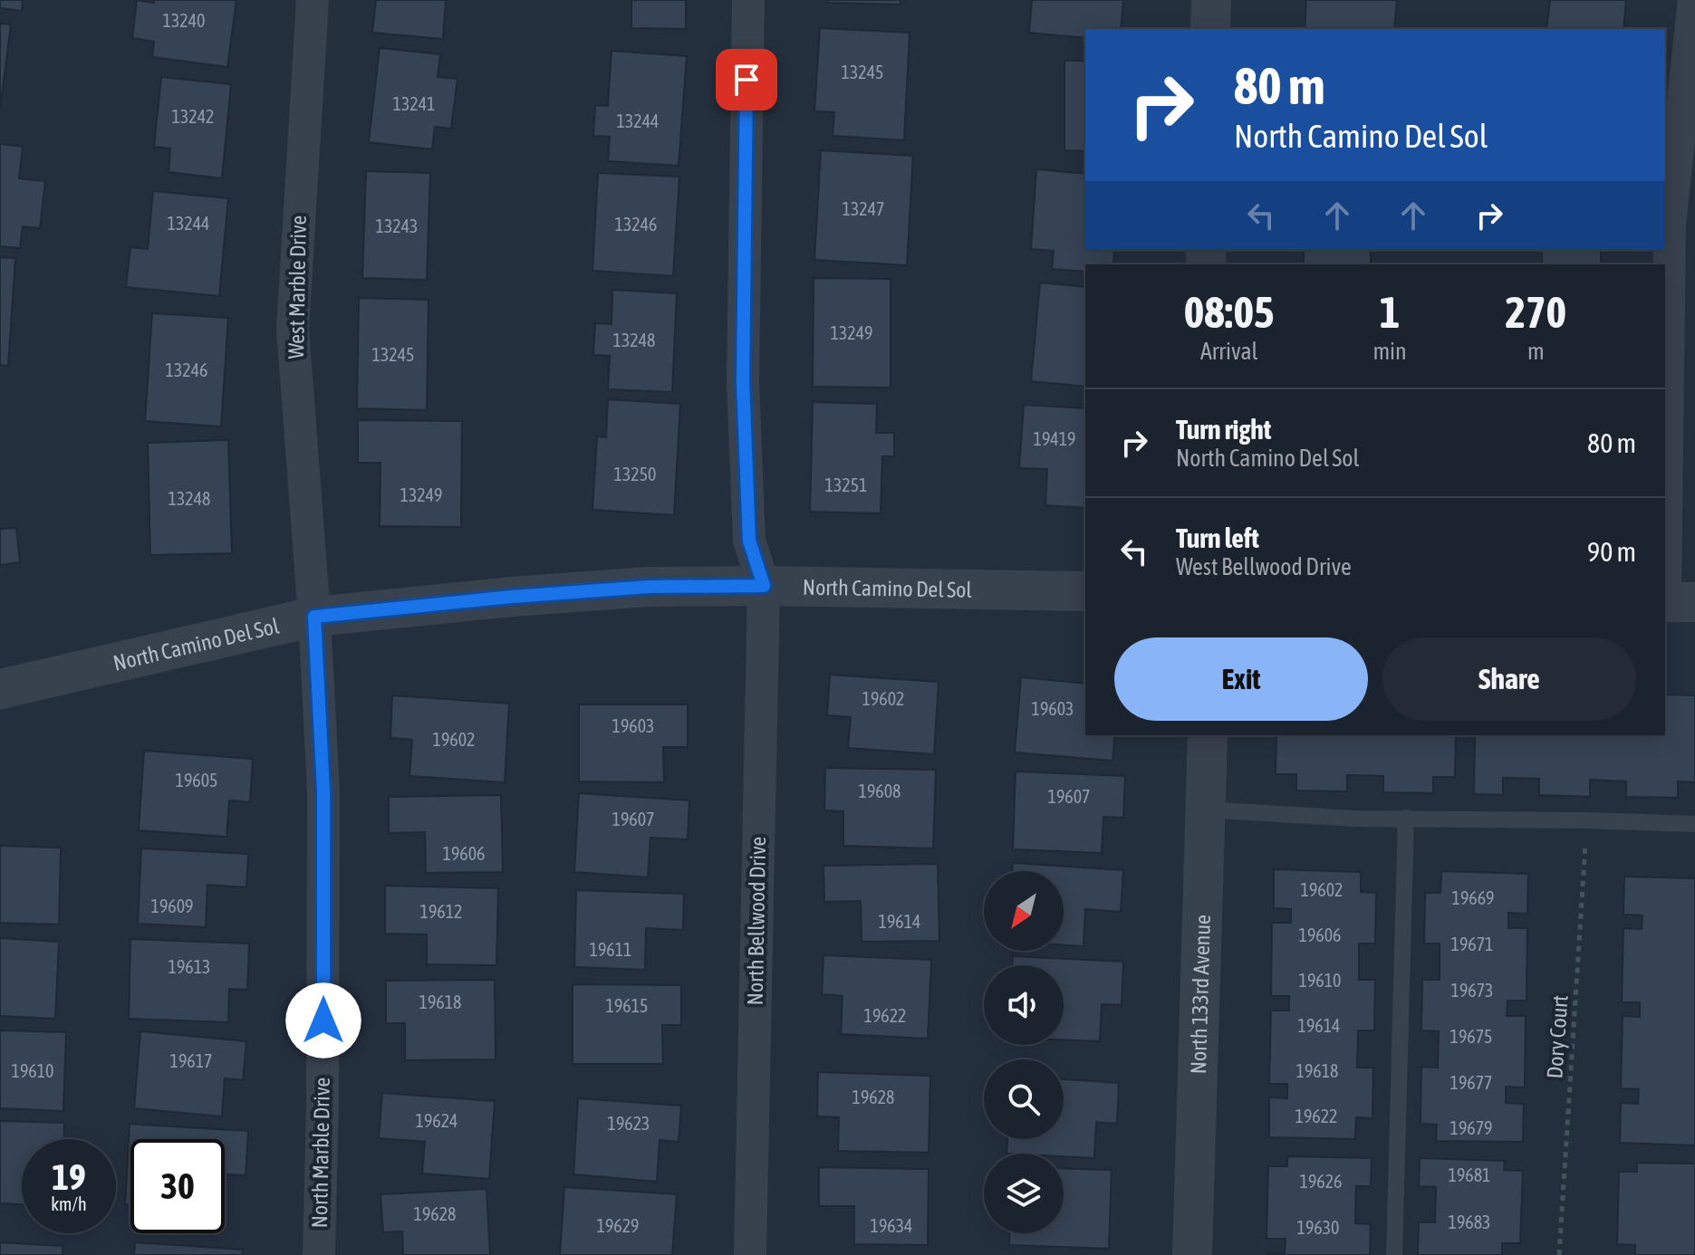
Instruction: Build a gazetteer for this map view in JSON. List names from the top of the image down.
{
  "streets": {
    "street": [
      "West Marble Drive",
      "North Camino Del Sol",
      "North Bellwood Drive",
      "North 133rd Avenue",
      "North Marble Drive"
    ],
    "path": ["Dory Court"]
  },
  "crossings": [
    ["West Marble Drive", "North Camino Del Sol"],
    ["West Marble Drive", "North Marble Drive"],
    ["North Camino Del Sol", "North Bellwood Drive"],
    ["North Camino Del Sol", "North Marble Drive"]
  ],
  "house_numbers": [
    "13240",
    "13245",
    "13241",
    "13242",
    "13244",
    "13247",
    "13244",
    "13246",
    "13243",
    "13249",
    "13248",
    "13245",
    "13246",
    "19419",
    "13250",
    "13251",
    "13249",
    "13248",
    "19602",
    "19603",
    "19603",
    "19602",
    "19605",
    "19608",
    "19607",
    "19607",
    "19606",
    "19602",
    "19669",
    "19609",
    "19612",
    "19614",
    "19606",
    "19671",
    "19611",
    "19613",
    "19610",
    "19673",
    "19618",
    "19615",
    "19622",
    "19614",
    "19675",
    "19617",
    "19610",
    "19618",
    "19677",
    "19628",
    "19622",
    "19624",
    "19623",
    "19679",
    "19681",
    "19626",
    "19628",
    "19683",
    "19629",
    "19634",
    "19630"
  ],
  "north": "bottom left",
  "page": {
    "turn": ["80 m", "North Camino Del Sol"],
    "eta": [
      "08:05",
      "Arrival",
      "1",
      "min",
      "270",
      "m"
    ],
    "list": [
      {
        "name": "Turn right",
        "note": "North Camino Del Sol",
        "value": "80 m"
      },
      {
        "name": "Turn left",
        "note": "West Bellwood Drive",
        "value": "90 m"
      }
    ],
    "buttons": ["Exit", "Share"],
    "speed": "19 km/h",
    "limit": "30"
  }
}
